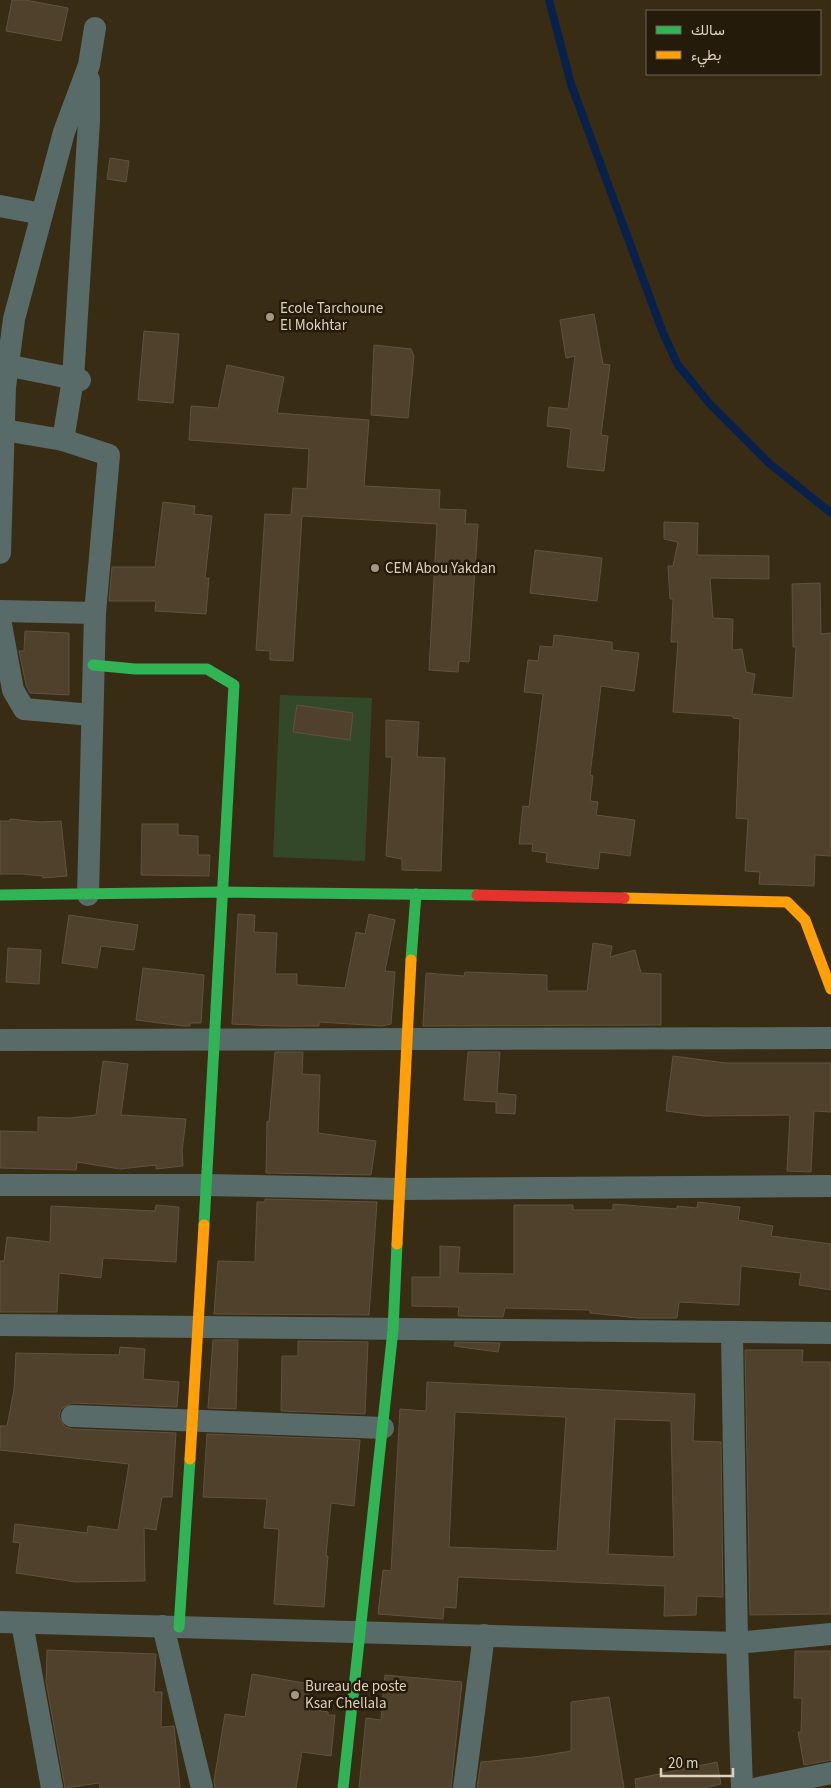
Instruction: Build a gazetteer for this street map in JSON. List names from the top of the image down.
{
  "places": ["Ecole Tarchoune El Mokhtar", "CEM Abou Yakdan", "Bureau de poste Ksar Chellala"],
  "legend": ["سالك", "بطيء"],
  "scale_bar": "20 m"
}
